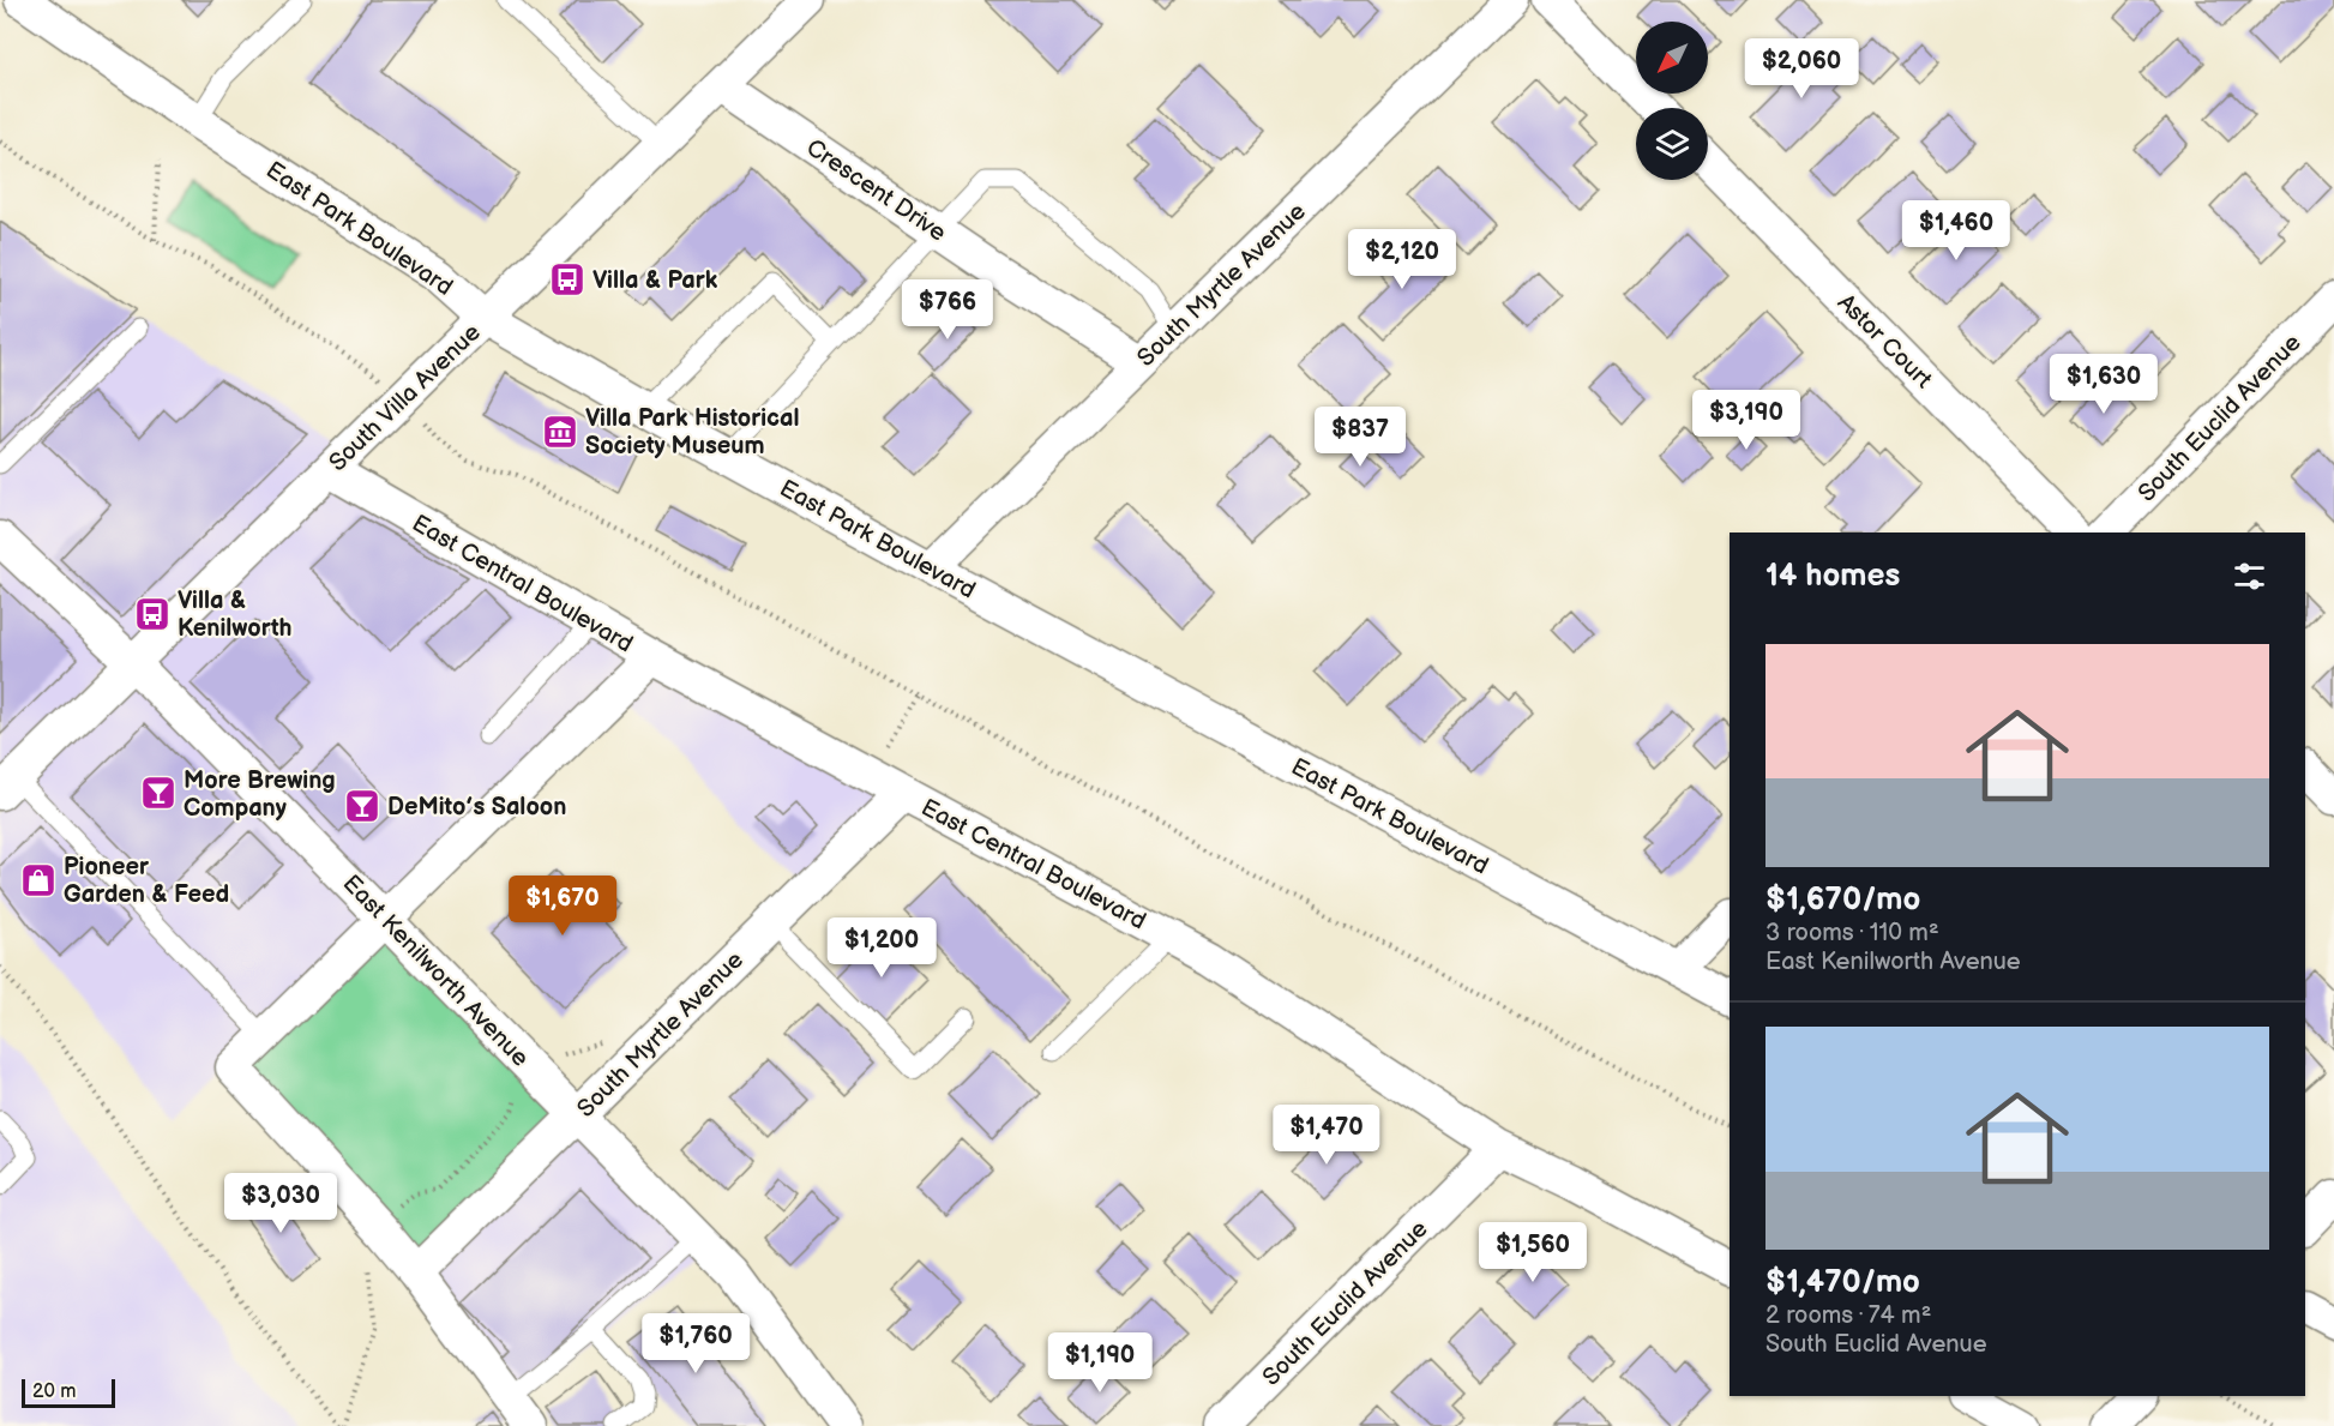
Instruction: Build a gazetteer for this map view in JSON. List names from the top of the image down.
{
  "streets": {
    "street": [
      "Crescent Drive",
      "East Park Boulevard",
      "South Myrtle Avenue",
      "Astor Court",
      "South Villa Avenue",
      "South Euclid Avenue",
      "East Central Boulevard",
      "East Kenilworth Avenue"
    ]
  },
  "crossings": [
    ["Crescent Drive", "South Myrtle Avenue"],
    ["Crescent Drive", "South Villa Avenue"],
    ["East Park Boulevard", "South Myrtle Avenue"],
    ["East Park Boulevard", "South Villa Avenue"],
    ["South Myrtle Avenue", "East Central Boulevard"],
    ["South Myrtle Avenue", "East Kenilworth Avenue"],
    ["South Villa Avenue", "East Central Boulevard"],
    ["South Villa Avenue", "East Kenilworth Avenue"],
    ["South Euclid Avenue", "East Central Boulevard"]
  ],
  "places": {
    "bus stop": ["Villa & Park", "Villa & Kenilworth"],
    "museum": ["Villa Park Historical Society Museum"],
    "bar": ["More Brewing Company", "DeMito’s Saloon"],
    "shop": ["Pioneer Garden & Feed"]
  },
  "scale_bar": "20 m",
  "north": "bottom left",
  "page": {
    "price": [
      "$2,060",
      "$1,460",
      "$2,120",
      "$766",
      "$1,630",
      "$3,190",
      "$837",
      "$1,670",
      "$1,200",
      "$1,470",
      "$3,030",
      "$1,560",
      "$1,760",
      "$1,190"
    ],
    "heading": "14 homes",
    "list": [
      {
        "name": "$1,670/mo",
        "note": "3 rooms · 110 m² · East Kenilworth Avenue"
      },
      {
        "name": "$1,470/mo",
        "note": "2 rooms · 74 m² · South Euclid Avenue"
      }
    ],
    "scale": "20 m"
  }
}
